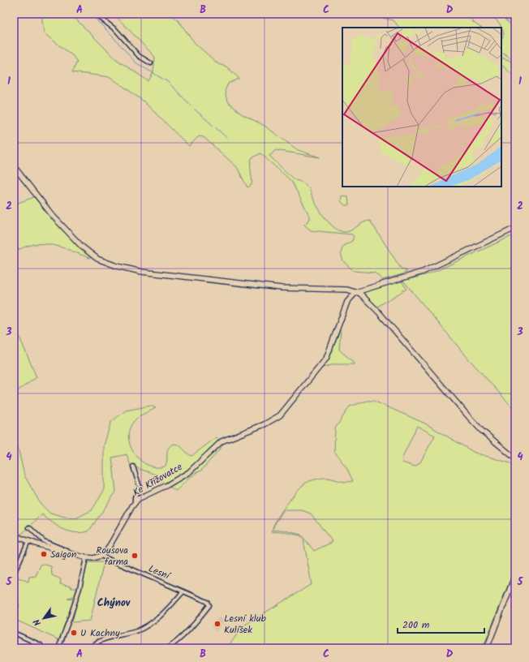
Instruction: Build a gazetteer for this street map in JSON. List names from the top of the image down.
{
  "streets": {
    "street": ["Ke Křižovatce", "Lesní"]
  },
  "crossings": [
    ["Ke Křižovatce", "Lesní"]
  ],
  "districts": ["Chýnov"],
  "places": [
    "Saigon",
    "Rousova farma",
    "Lesní klub Kulíšek",
    "U Kachny"
  ],
  "scale_bar": "200 m",
  "north": "bottom left",
  "grid": {
    "columns": [
      "A",
      "B",
      "C",
      "D"
    ],
    "rows": [
      "1",
      "2",
      "3",
      "4",
      "5"
    ]
  }
}
